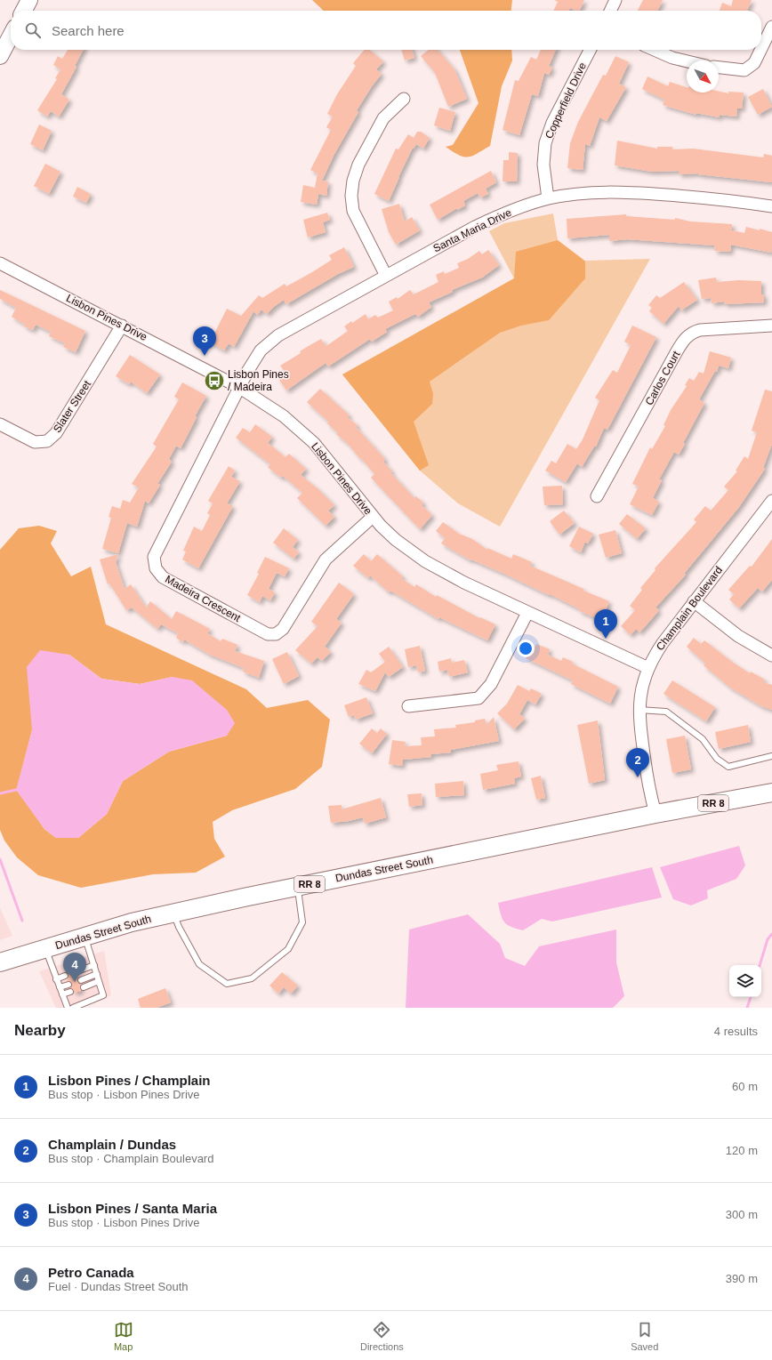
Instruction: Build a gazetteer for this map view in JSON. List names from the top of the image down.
{
  "streets": {
    "main road": ["RR 8", "Dundas Street South"],
    "street": [
      "Copperfield Drive",
      "Santa Maria Drive",
      "Lisbon Pines Drive",
      "Carlos Court",
      "Slater Street",
      "Madeira Crescent",
      "Champlain Boulevard"
    ]
  },
  "crossings": [
    ["Copperfield Drive", "Santa Maria Drive"],
    ["Santa Maria Drive", "Lisbon Pines Drive"],
    ["Santa Maria Drive", "Madeira Crescent"],
    ["Lisbon Pines Drive", "Slater Street"],
    ["Lisbon Pines Drive", "Madeira Crescent"],
    ["Lisbon Pines Drive", "Champlain Boulevard"],
    ["Champlain Boulevard", "Dundas Street South"]
  ],
  "places": {
    "bus stop": ["Lisbon Pines / Madeira"]
  },
  "north": "bottom right",
  "page": {
    "search": "Search here",
    "pins": [
      "3",
      "1",
      "2",
      "4"
    ],
    "heading": ["Nearby", "4 results"],
    "list": [
      {
        "mark": "1",
        "name": "Lisbon Pines / Champlain",
        "note": "Bus stop · Lisbon Pines Drive",
        "value": "60 m"
      },
      {
        "mark": "2",
        "name": "Champlain / Dundas",
        "note": "Bus stop · Champlain Boulevard",
        "value": "120 m"
      },
      {
        "mark": "3",
        "name": "Lisbon Pines / Santa Maria",
        "note": "Bus stop · Lisbon Pines Drive",
        "value": "300 m"
      },
      {
        "mark": "4",
        "name": "Petro Canada",
        "note": "Fuel · Dundas Street South",
        "value": "390 m"
      }
    ],
    "nav": ["Map", "Directions", "Saved"]
  }
}
